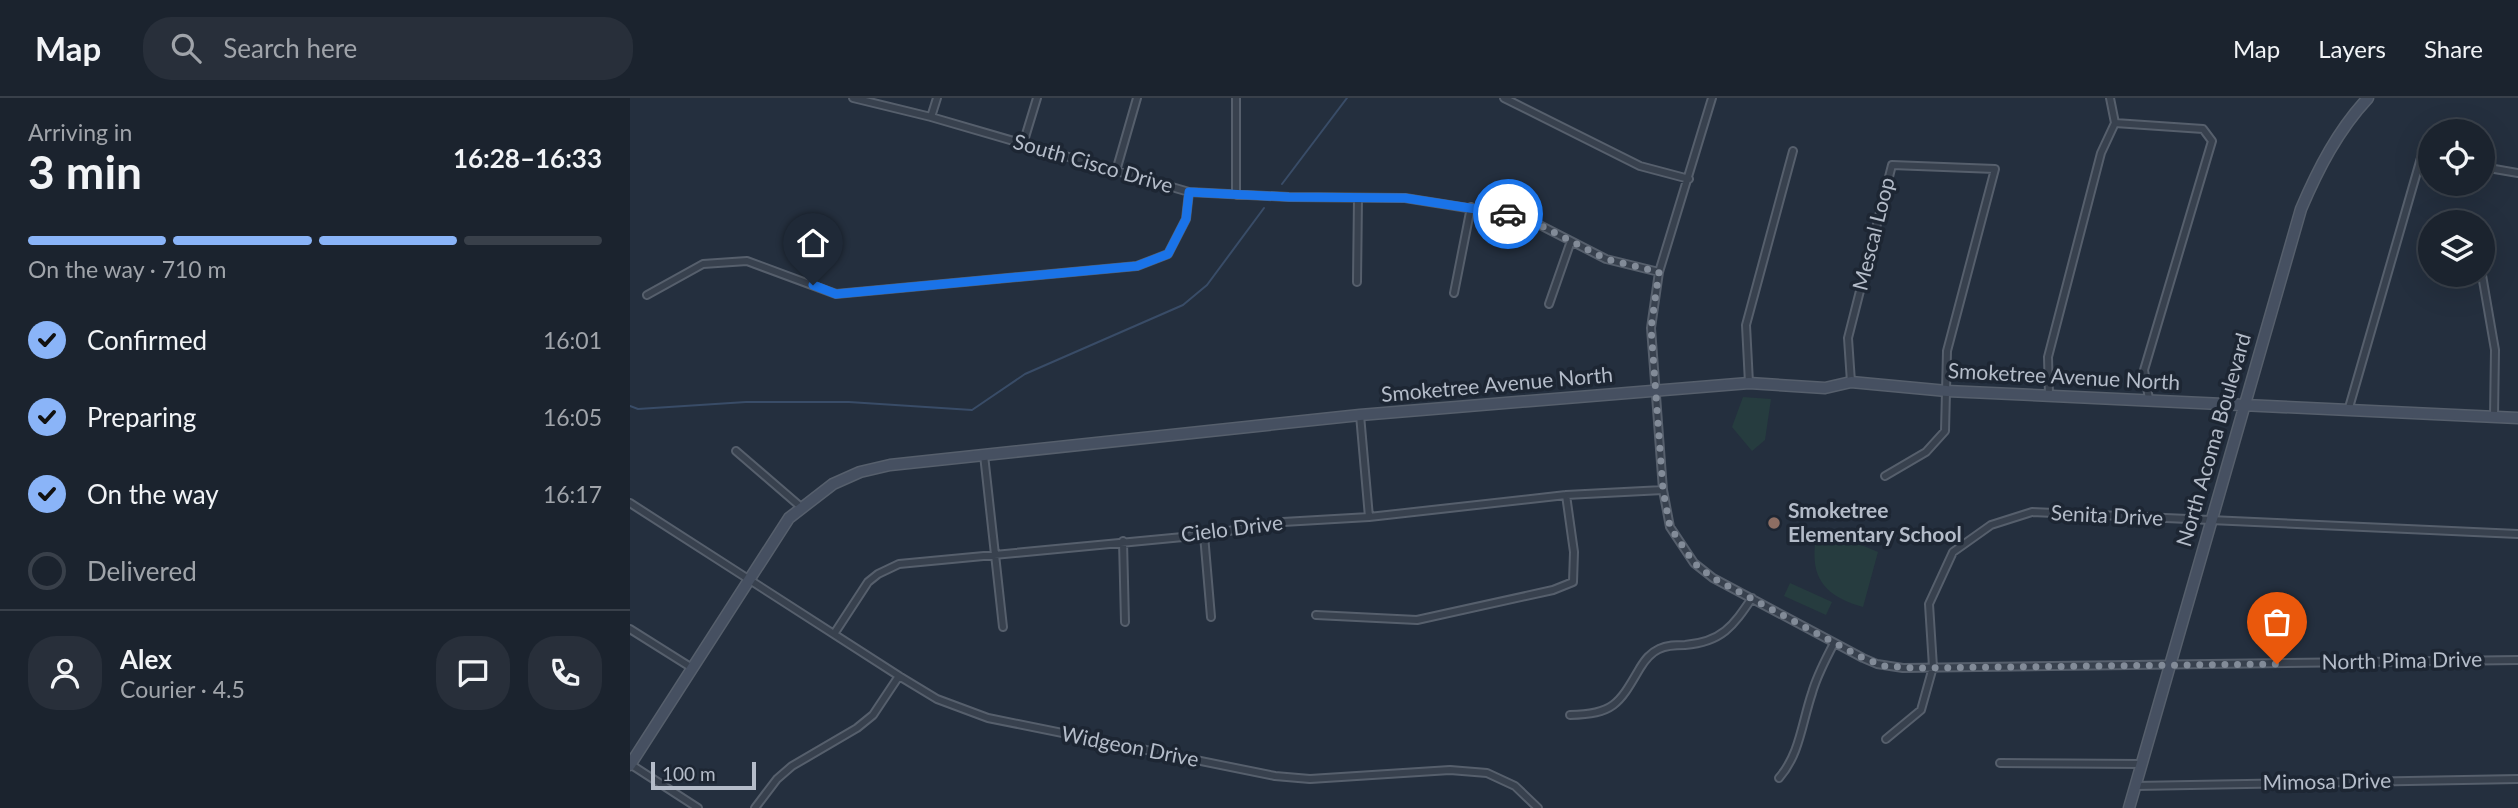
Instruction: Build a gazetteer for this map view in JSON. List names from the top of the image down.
{
  "streets": {
    "street": [
      "South Cisco Drive",
      "Mescal Loop",
      "Smoketree Avenue North",
      "North Acoma Boulevard",
      "Senita Drive",
      "Cielo Drive",
      "North Pima Drive",
      "Widgeon Drive",
      "Mimosa Drive"
    ]
  },
  "crossings": [
    ["South Cisco Drive", "North Pima Drive"],
    ["Mescal Loop", "Smoketree Avenue North"],
    ["Smoketree Avenue North", "North Acoma Boulevard"],
    ["Smoketree Avenue North", "North Pima Drive"],
    ["Smoketree Avenue North", "Widgeon Drive"],
    ["North Acoma Boulevard", "Senita Drive"],
    ["North Acoma Boulevard", "North Pima Drive"],
    ["North Acoma Boulevard", "Mimosa Drive"],
    ["Senita Drive", "North Pima Drive"],
    ["Cielo Drive", "North Pima Drive"],
    ["Cielo Drive", "Widgeon Drive"]
  ],
  "places": ["Smoketree Elementary School"],
  "scale_bar": "100 m",
  "page": {
    "header": "Map",
    "search": "Search here",
    "nav": ["Map", "Layers", "Share"],
    "heading": ["3 min", "Arriving in", "16:28–16:33"],
    "panel": ["Alex", "Courier · 4.5"],
    "bar": "On the way · 710 m",
    "list": [
      ["Confirmed", "16:01"],
      ["Preparing", "16:05"],
      ["On the way", "16:17"],
      "Delivered"
    ],
    "scale": "100 m"
  }
}
